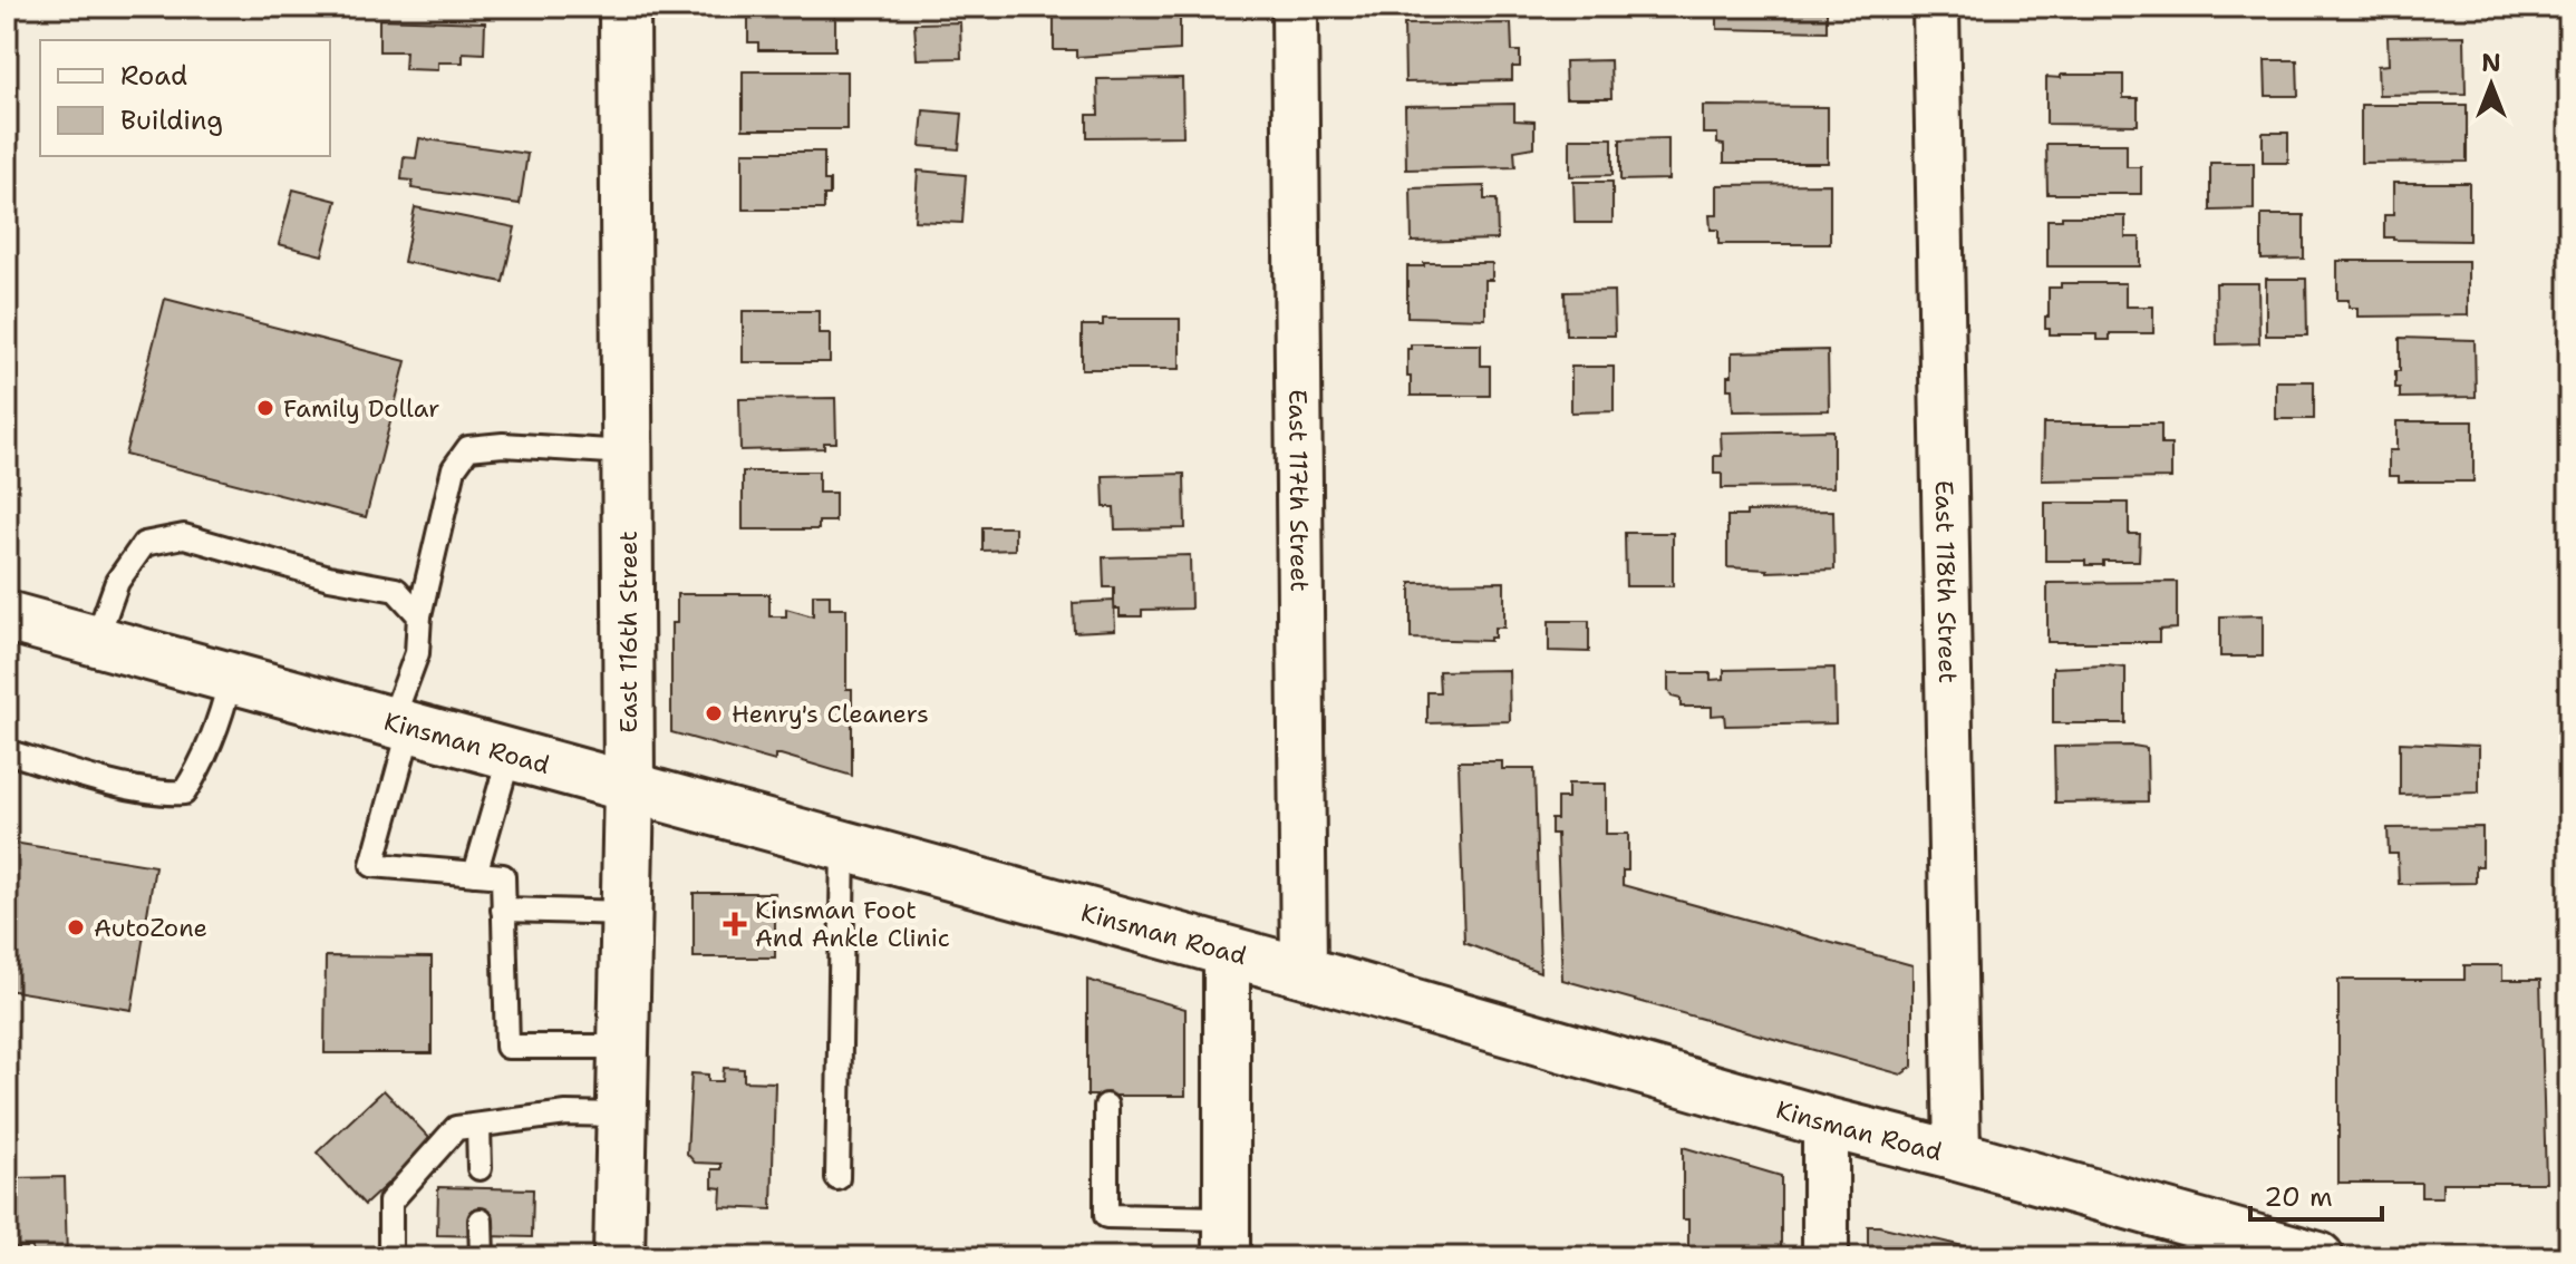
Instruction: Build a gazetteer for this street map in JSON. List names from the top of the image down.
{
  "streets": {
    "main road": ["East 116th Street", "Kinsman Road"],
    "street": ["East 117th Street", "East 118th Street"]
  },
  "crossings": [
    ["East 117th Street", "Kinsman Road"],
    ["East 118th Street", "Kinsman Road"],
    ["East 116th Street", "Kinsman Road"]
  ],
  "places": {
    "other": ["Family Dollar", "Henry's Cleaners", "AutoZone"],
    "health": ["Kinsman Foot And Ankle Clinic"]
  },
  "legend": ["Road", "Building"],
  "scale_bar": "20 m",
  "north": "top"
}
